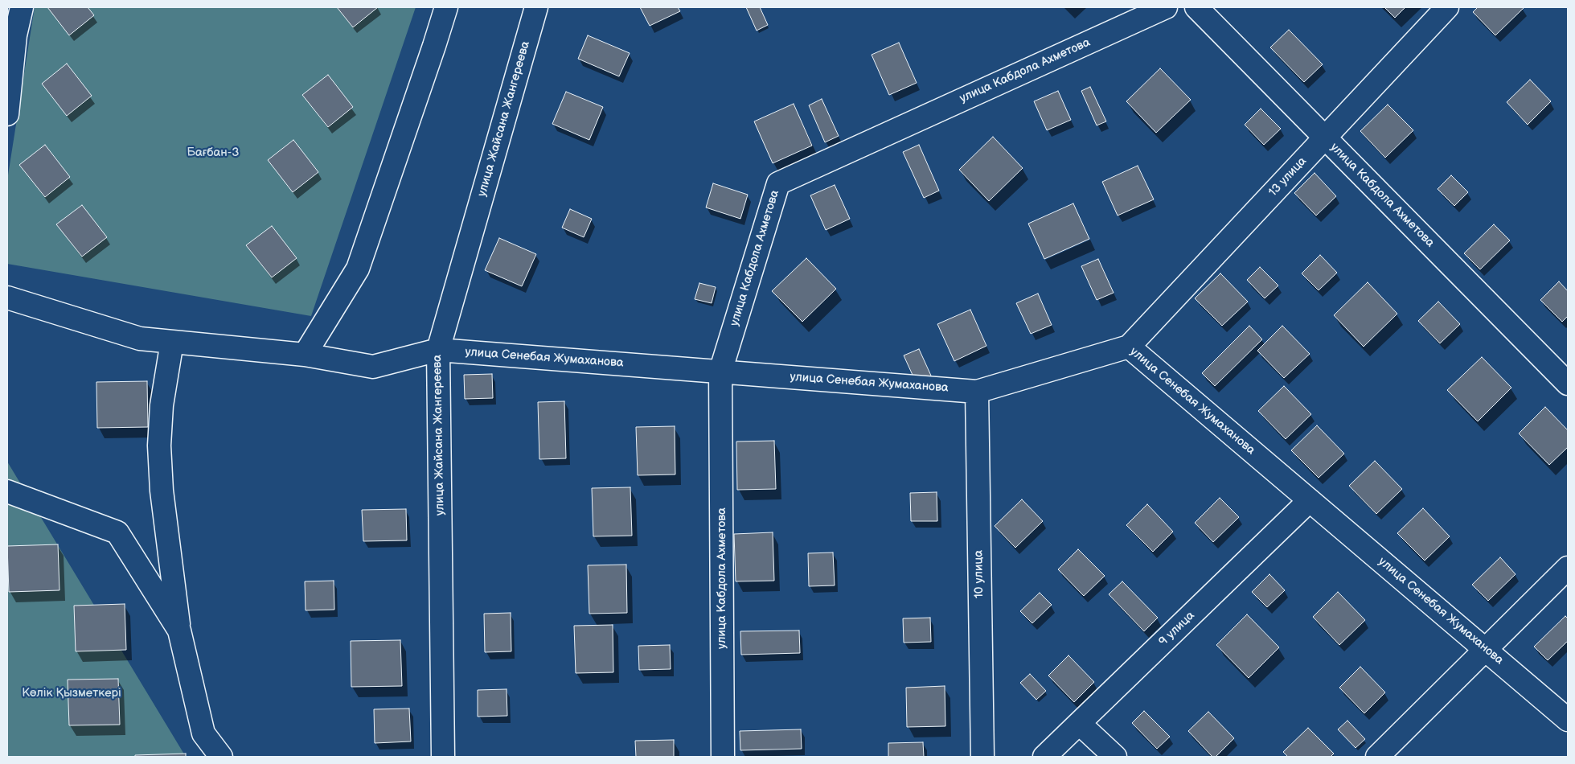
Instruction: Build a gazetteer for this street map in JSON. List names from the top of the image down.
{
  "streets": {
    "street": [
      "улица Кабдола Ахметова",
      "улица Жайсана Жангереева",
      "13 улица",
      "улица Сенебая Жумаханова",
      "10 улица",
      "9 улица"
    ]
  },
  "crossings": [
    ["улица Кабдола Ахметова", "13 улица"],
    ["улица Кабдола Ахметова", "улица Сенебая Жумаханова"],
    ["улица Жайсана Жангереева", "улица Сенебая Жумаханова"],
    ["13 улица", "улица Сенебая Жумаханова"],
    ["улица Сенебая Жумаханова", "10 улица"],
    ["улица Сенебая Жумаханова", "9 улица"]
  ],
  "parks": ["Бағбан-3", "Көлік Қызметкері"]
}
